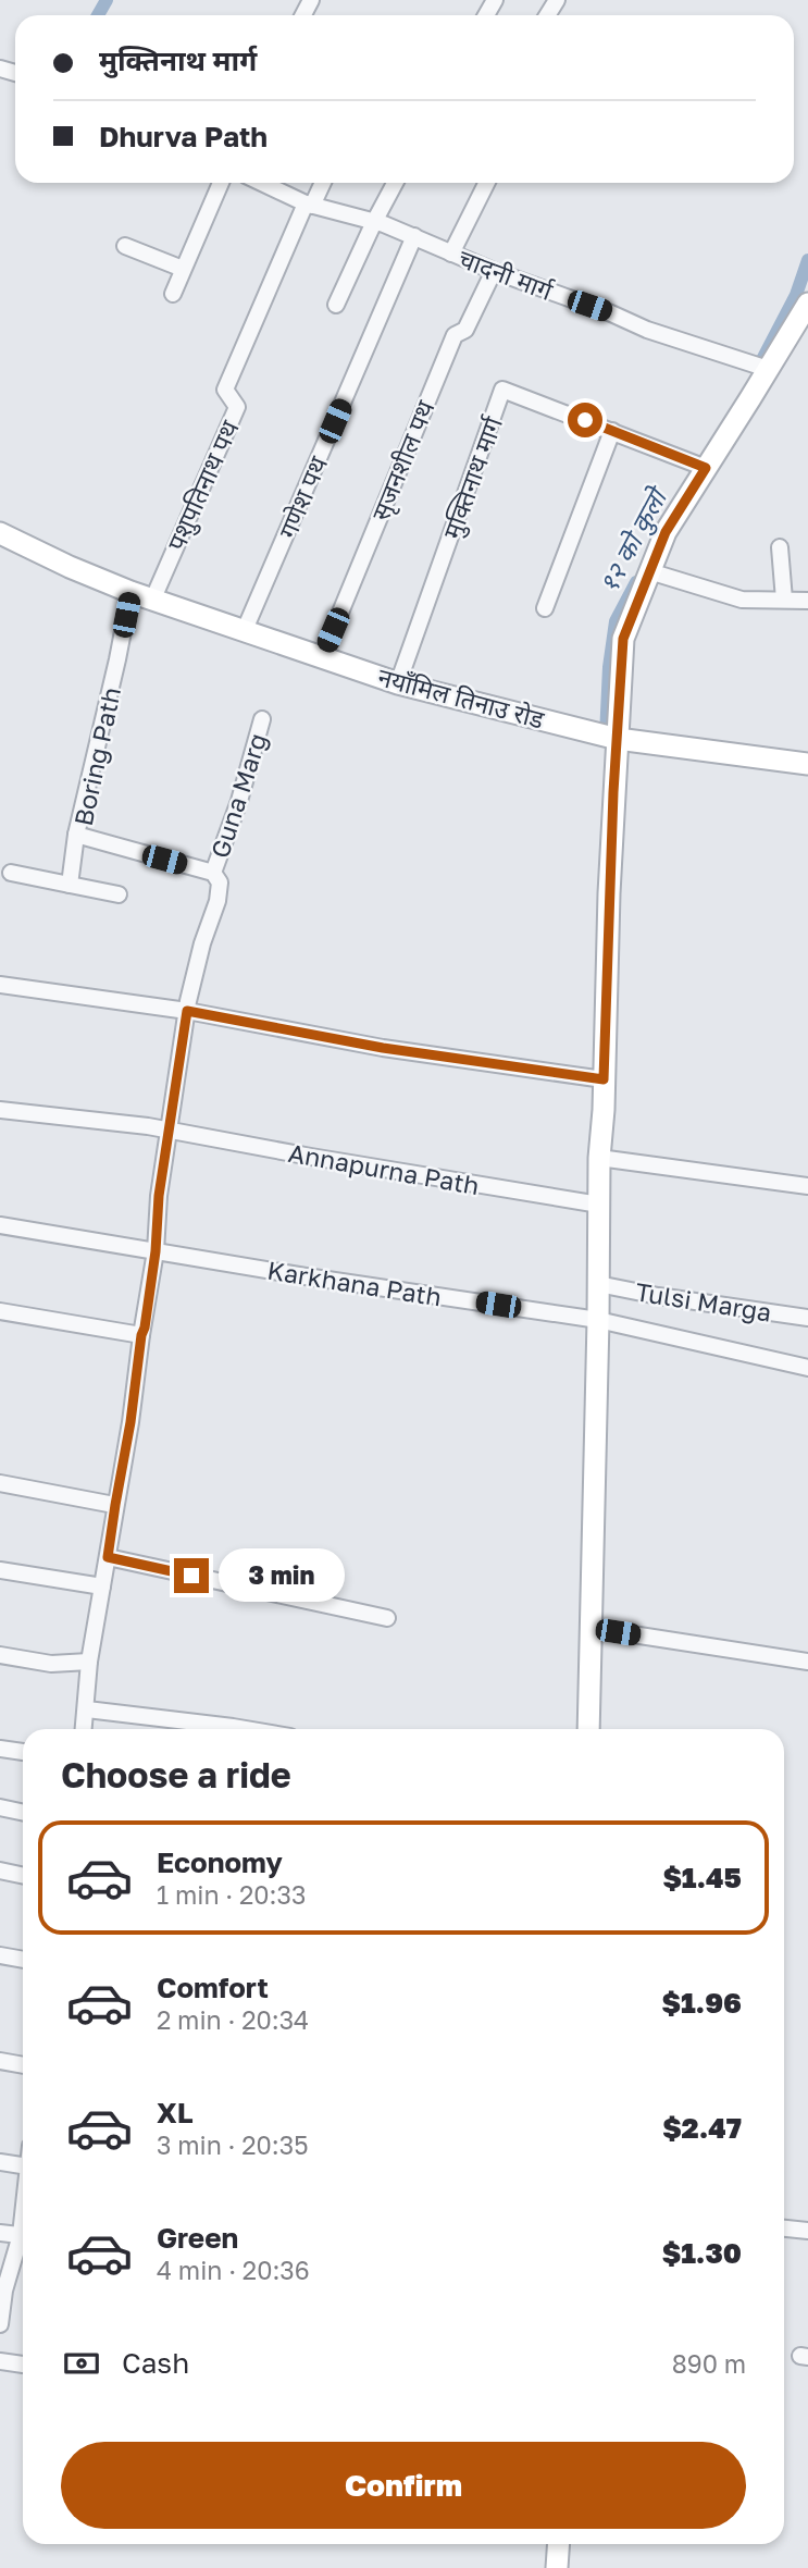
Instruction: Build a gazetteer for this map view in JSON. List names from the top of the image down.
{
  "streets": {
    "street": [
      "चादनी मार्ग",
      "सृजनशील पथ",
      "मुक्तिनाथ मार्ग",
      "पशुपतिनाथ पथ",
      "गणेश पथ",
      "नयाँमिल तिनाउ रोड",
      "Boring Path",
      "Guna Marg",
      "Annapurna Path",
      "Karkhana Path",
      "Tulsi Marga"
    ]
  },
  "crossings": [
    ["चादनी मार्ग", "सृजनशील पथ"],
    ["चादनी मार्ग", "पशुपतिनाथ पथ"],
    ["चादनी मार्ग", "गणेश पथ"],
    ["सृजनशील पथ", "नयाँमिल तिनाउ रोड"],
    ["मुक्तिनाथ मार्ग", "नयाँमिल तिनाउ रोड"],
    ["पशुपतिनाथ पथ", "नयाँमिल तिनाउ रोड"],
    ["गणेश पथ", "नयाँमिल तिनाउ रोड"],
    ["नयाँमिल तिनाउ रोड", "Boring Path"],
    ["Boring Path", "Guna Marg"]
  ],
  "water": ["१२ को कुलो"],
  "page": {
    "banner": ["मुक्तिनाथ मार्ग", "Dhurva Path"],
    "bubble": "3 min",
    "heading": "Choose a ride",
    "list": [
      {
        "name": "Economy",
        "note": "1 min · 20:33",
        "value": "$1.45"
      },
      {
        "name": "Comfort",
        "note": "2 min · 20:34",
        "value": "$1.96"
      },
      {
        "name": "XL",
        "note": "3 min · 20:35",
        "value": "$2.47"
      },
      {
        "name": "Green",
        "note": "4 min · 20:36",
        "value": "$1.30"
      }
    ],
    "pay": ["Cash", "890 m"],
    "buttons": "Confirm"
  }
}
